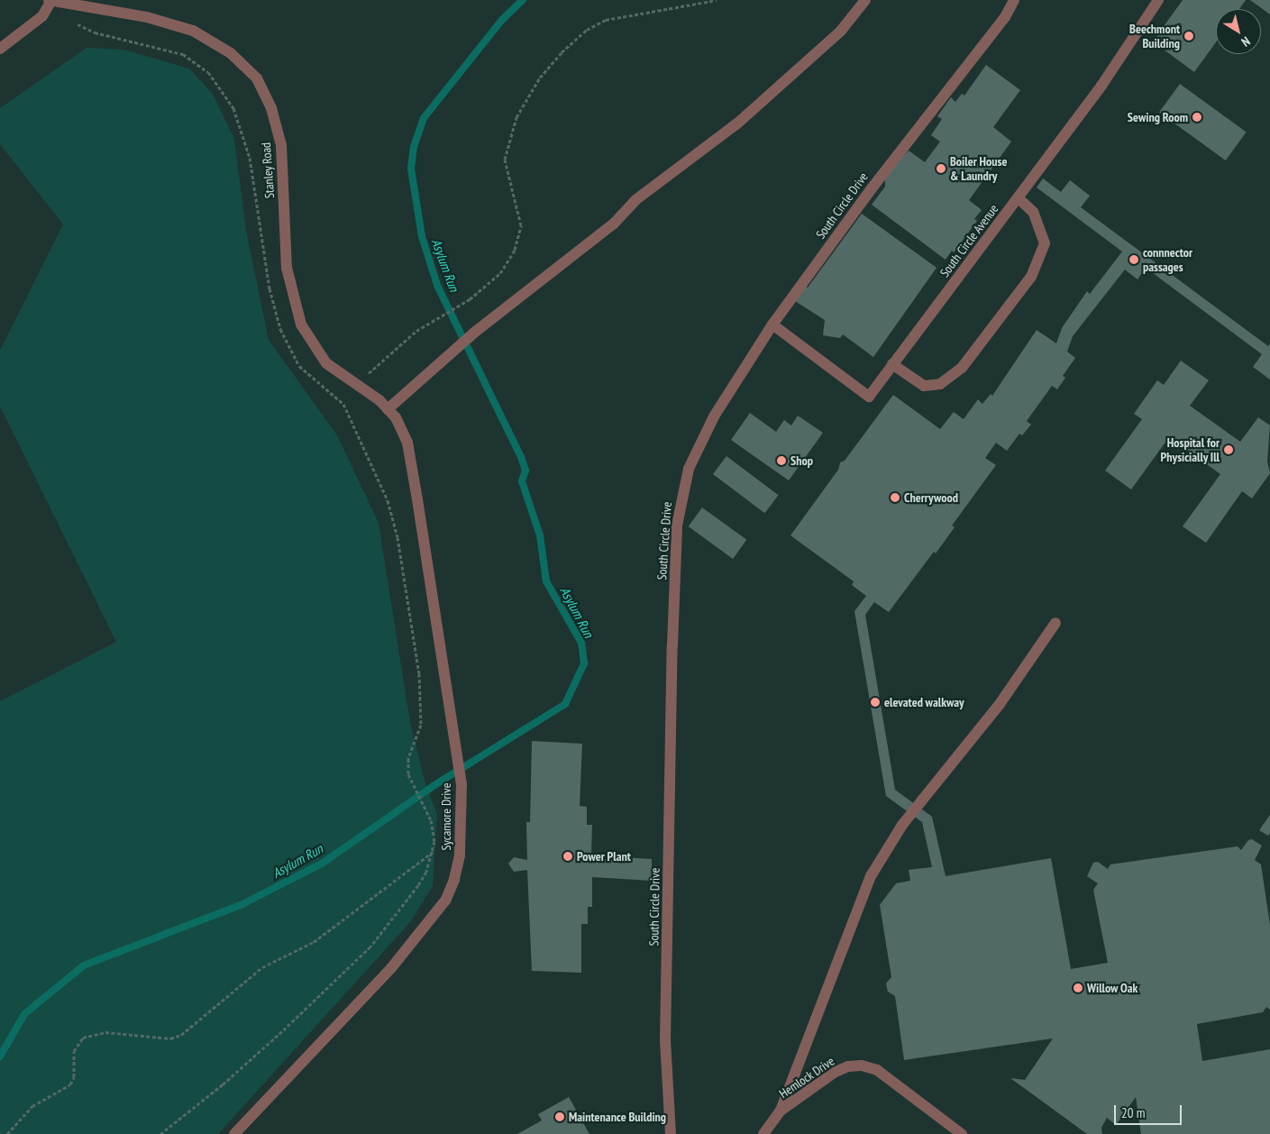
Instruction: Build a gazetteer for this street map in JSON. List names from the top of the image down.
{
  "streets": {
    "street": [
      "Stanley Road",
      "South Circle Drive",
      "South Circle Avenue",
      "Sycamore Drive",
      "Hemlock Drive"
    ]
  },
  "crossings": [
    ["Stanley Road", "Sycamore Drive"],
    ["South Circle Drive", "South Circle Avenue"]
  ],
  "water": ["Asylum Run"],
  "places": [
    "Beechmont Building",
    "Sewing Room",
    "Boiler House & Laundry",
    "connnector passages",
    "Hospital for Physicially Ill",
    "Shop",
    "Cherrywood",
    "elevated walkway",
    "Power Plant",
    "Willow Oak",
    "Maintenance Building"
  ],
  "scale_bar": "20 m",
  "north": "bottom right"
}
